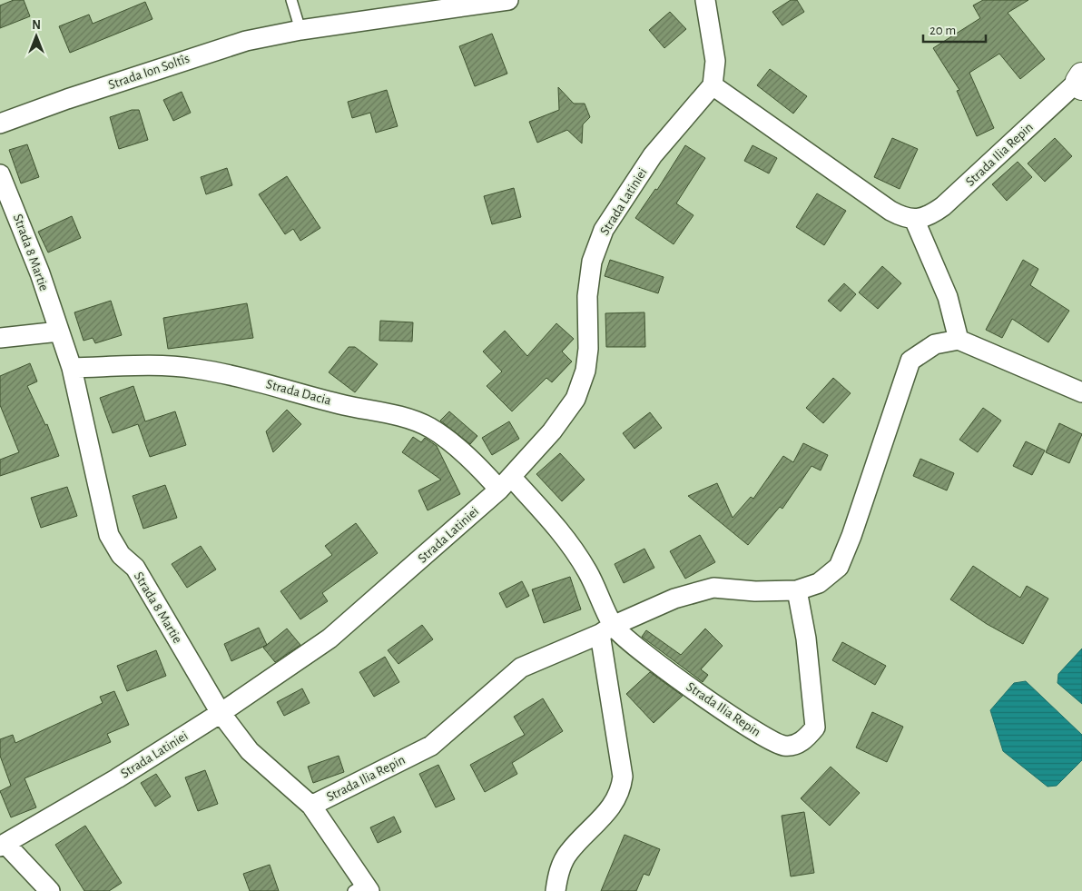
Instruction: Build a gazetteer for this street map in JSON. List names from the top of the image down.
{
  "streets": {
    "street": [
      "Strada Ion Soltîs",
      "Strada Ilia Repin",
      "Strada Latiniei",
      "Strada 8 Martie",
      "Strada Dacia"
    ]
  },
  "crossings": [
    ["Strada Ilia Repin", "Strada Latiniei"],
    ["Strada Ilia Repin", "Strada 8 Martie"],
    ["Strada Ilia Repin", "Strada Dacia"],
    ["Strada Latiniei", "Strada 8 Martie"],
    ["Strada Latiniei", "Strada Dacia"],
    ["Strada 8 Martie", "Strada Dacia"]
  ],
  "scale_bar": "20 m",
  "north": "top"
}
